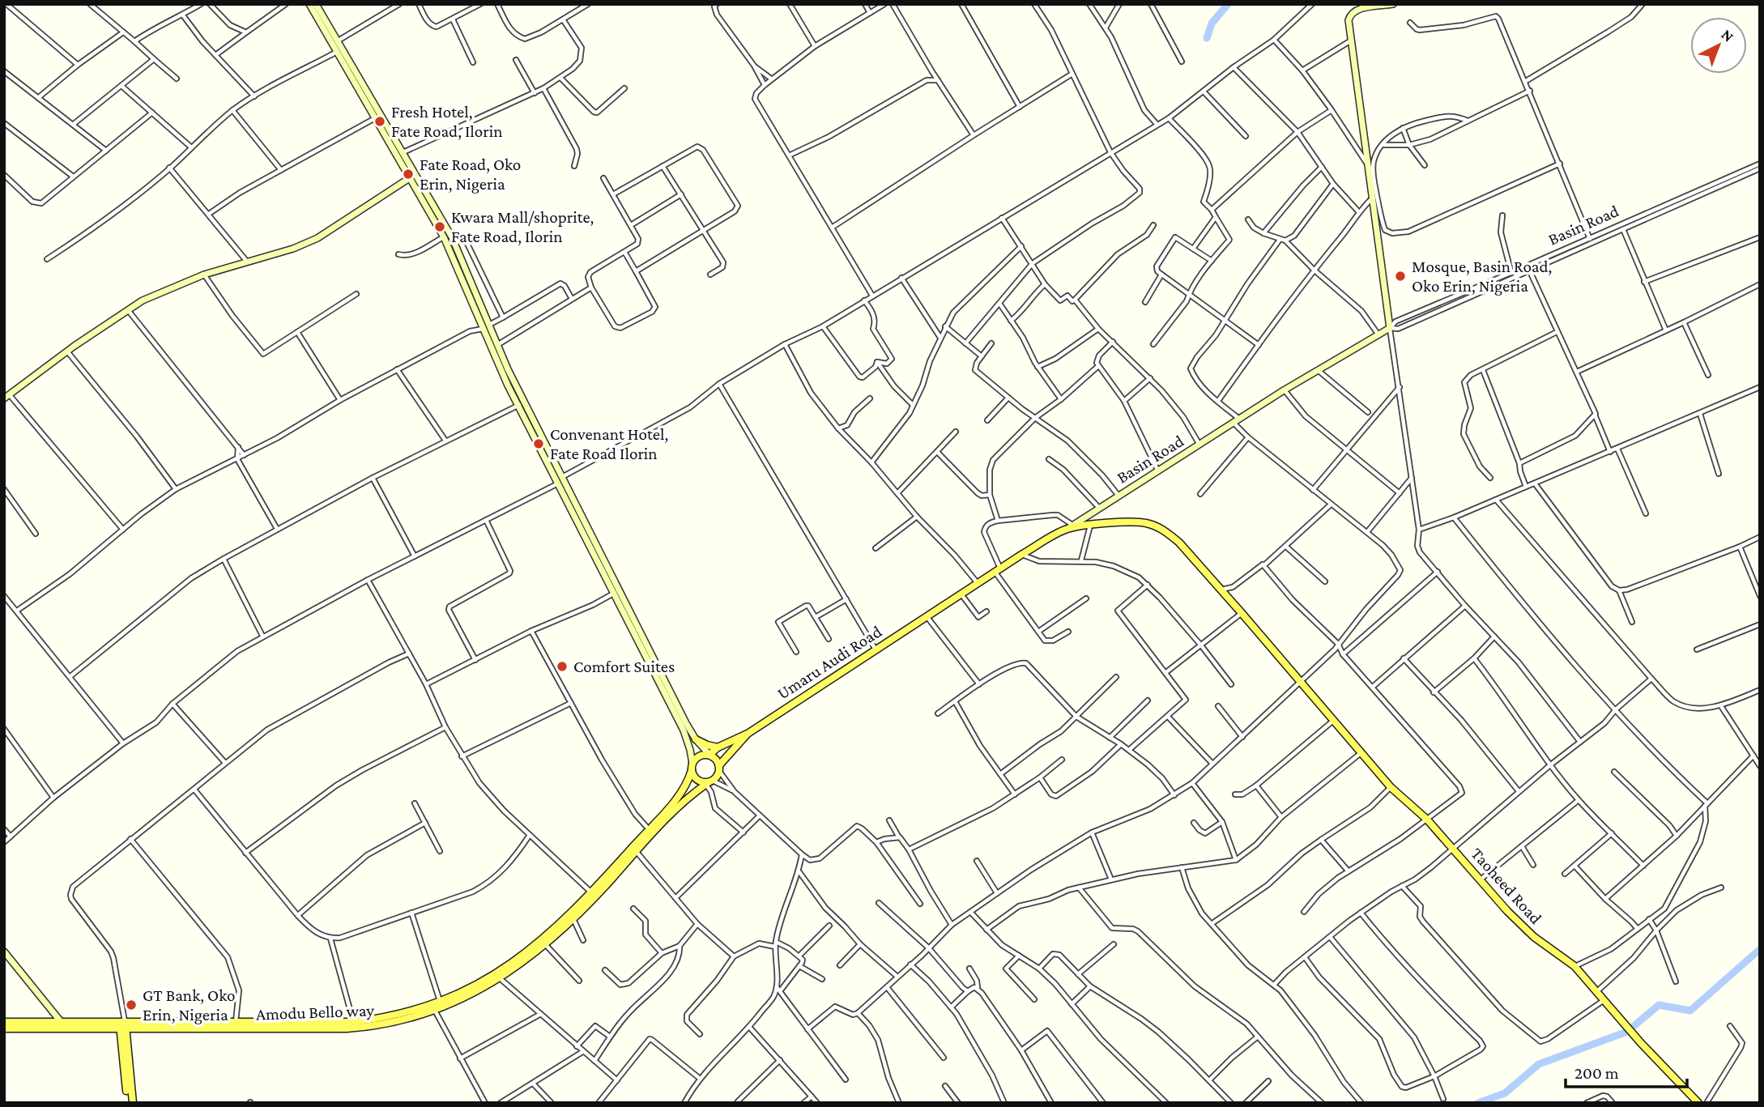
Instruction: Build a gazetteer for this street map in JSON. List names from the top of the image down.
{
  "streets": {
    "main road": [
      "Basin Road",
      "Umaru Audi Road",
      "Taoheed Road",
      "Amodu Bello way"
    ]
  },
  "crossings": [
    ["Basin Road", "Umaru Audi Road"],
    ["Basin Road", "Taoheed Road"]
  ],
  "places": [
    "Fresh Hotel, Fate Road, Ilorin",
    "Fate Road, Oko Erin, Nigeria",
    "Kwara Mall/shoprite, Fate Road, Ilorin",
    "Mosque, Basin Road, Oko Erin, Nigeria",
    "Convenant Hotel, Fate Road Ilorin",
    "Comfort Suites",
    "GT Bank, Oko Erin, Nigeria"
  ],
  "scale_bar": "200 m",
  "north": "top right"
}
